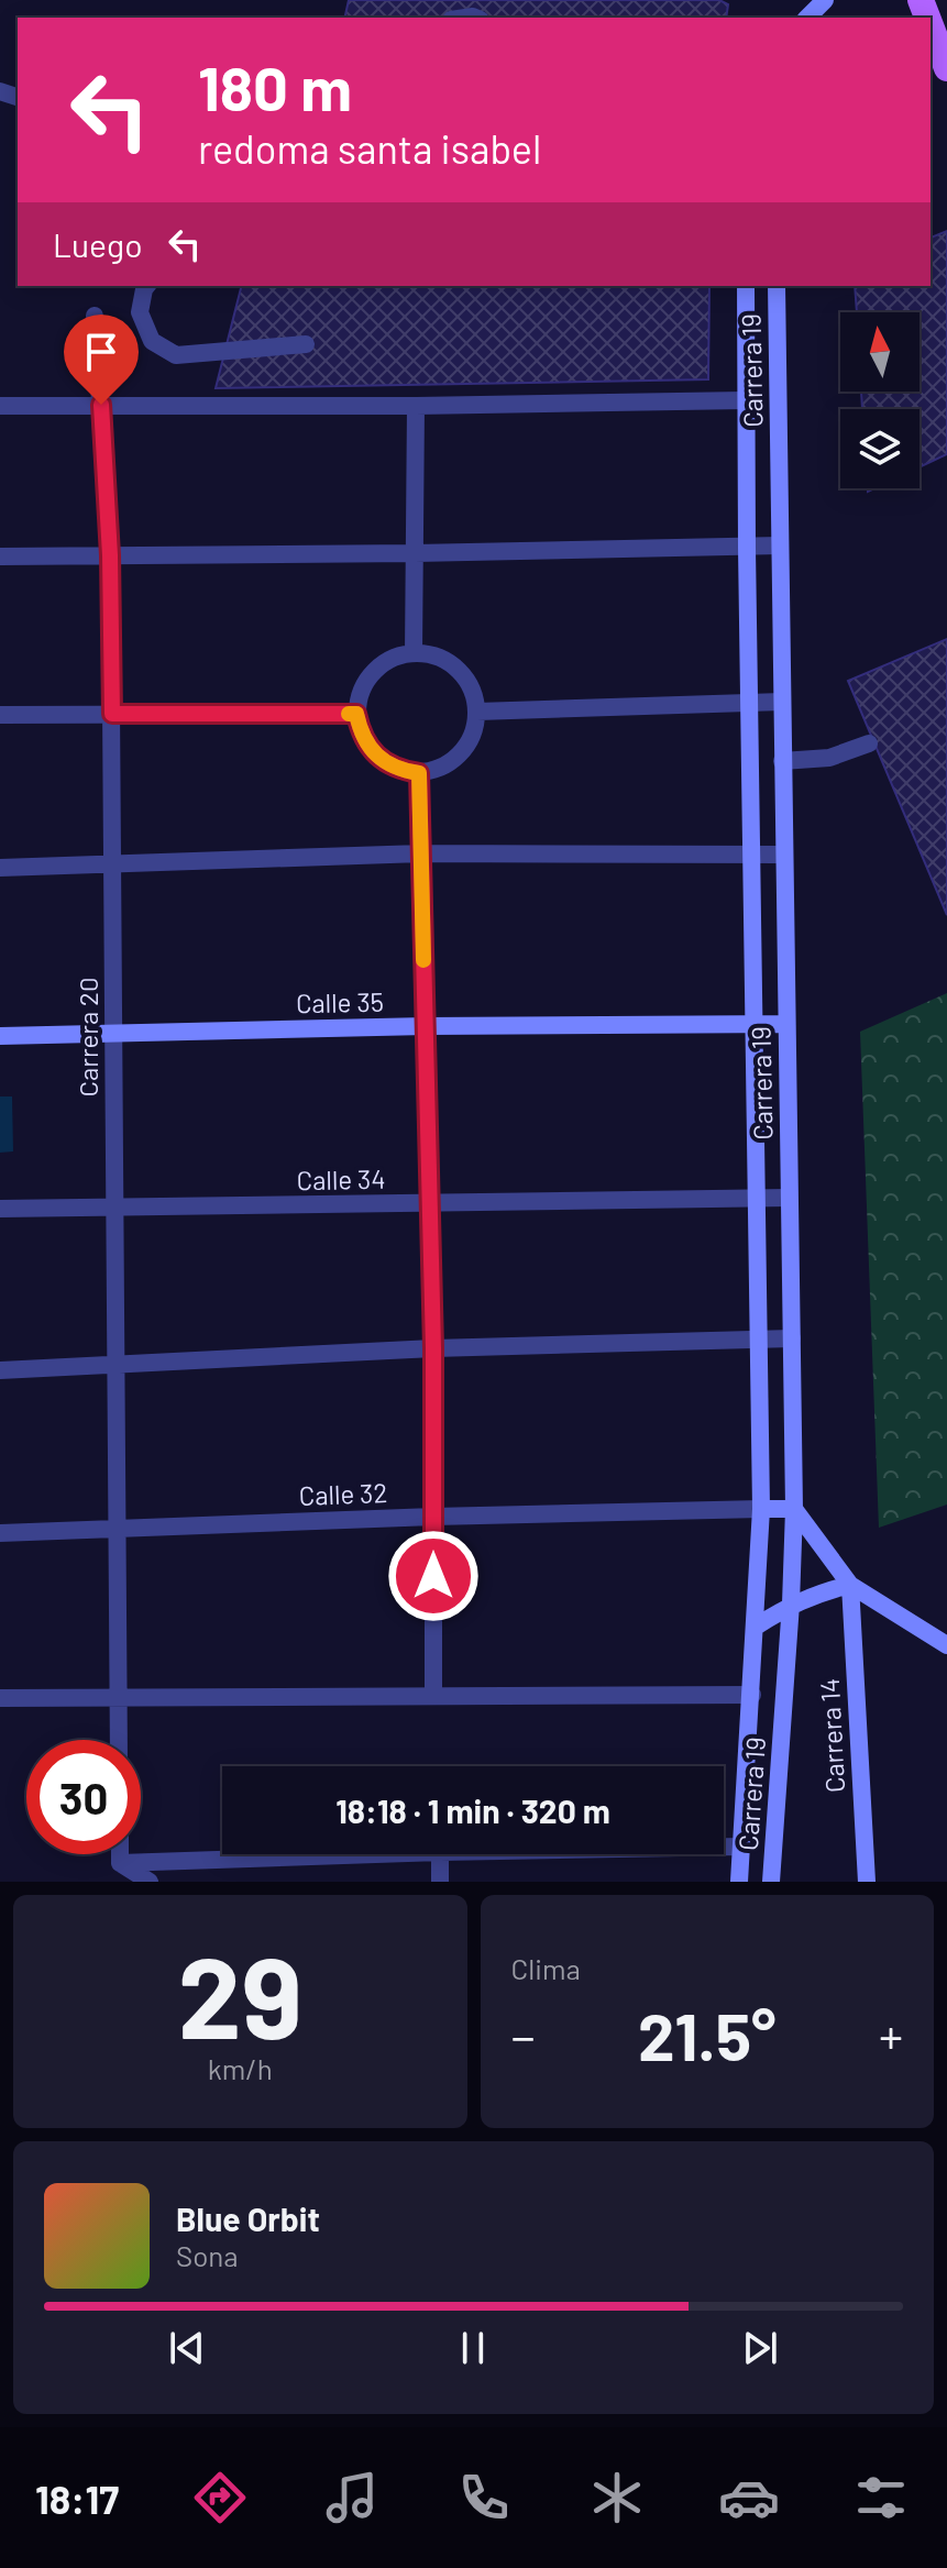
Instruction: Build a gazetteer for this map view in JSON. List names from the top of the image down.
{
  "streets": {
    "street": [
      "Carrera 19",
      "Calle 35",
      "Carrera 20",
      "Calle 34",
      "Calle 32",
      "Carrera 14"
    ]
  },
  "crossings": [
    ["Carrera 19", "Calle 35"],
    ["Carrera 19", "Calle 34"],
    ["Carrera 19", "Calle 32"],
    ["Calle 35", "Carrera 20"],
    ["Carrera 20", "Calle 34"],
    ["Carrera 20", "Calle 32"]
  ],
  "north": "top",
  "page": {
    "turn": ["180 m", "redoma santa isabel"],
    "then": "Luego",
    "limit": "30",
    "trip": "18:18 · 1 min · 320 m",
    "tile": [
      ["29", "km/h"],
      "Clima"
    ],
    "heat": ["−", "21.5°", "+"],
    "song": ["Blue Orbit", "Sona"],
    "tabs": "18:17"
  }
}
